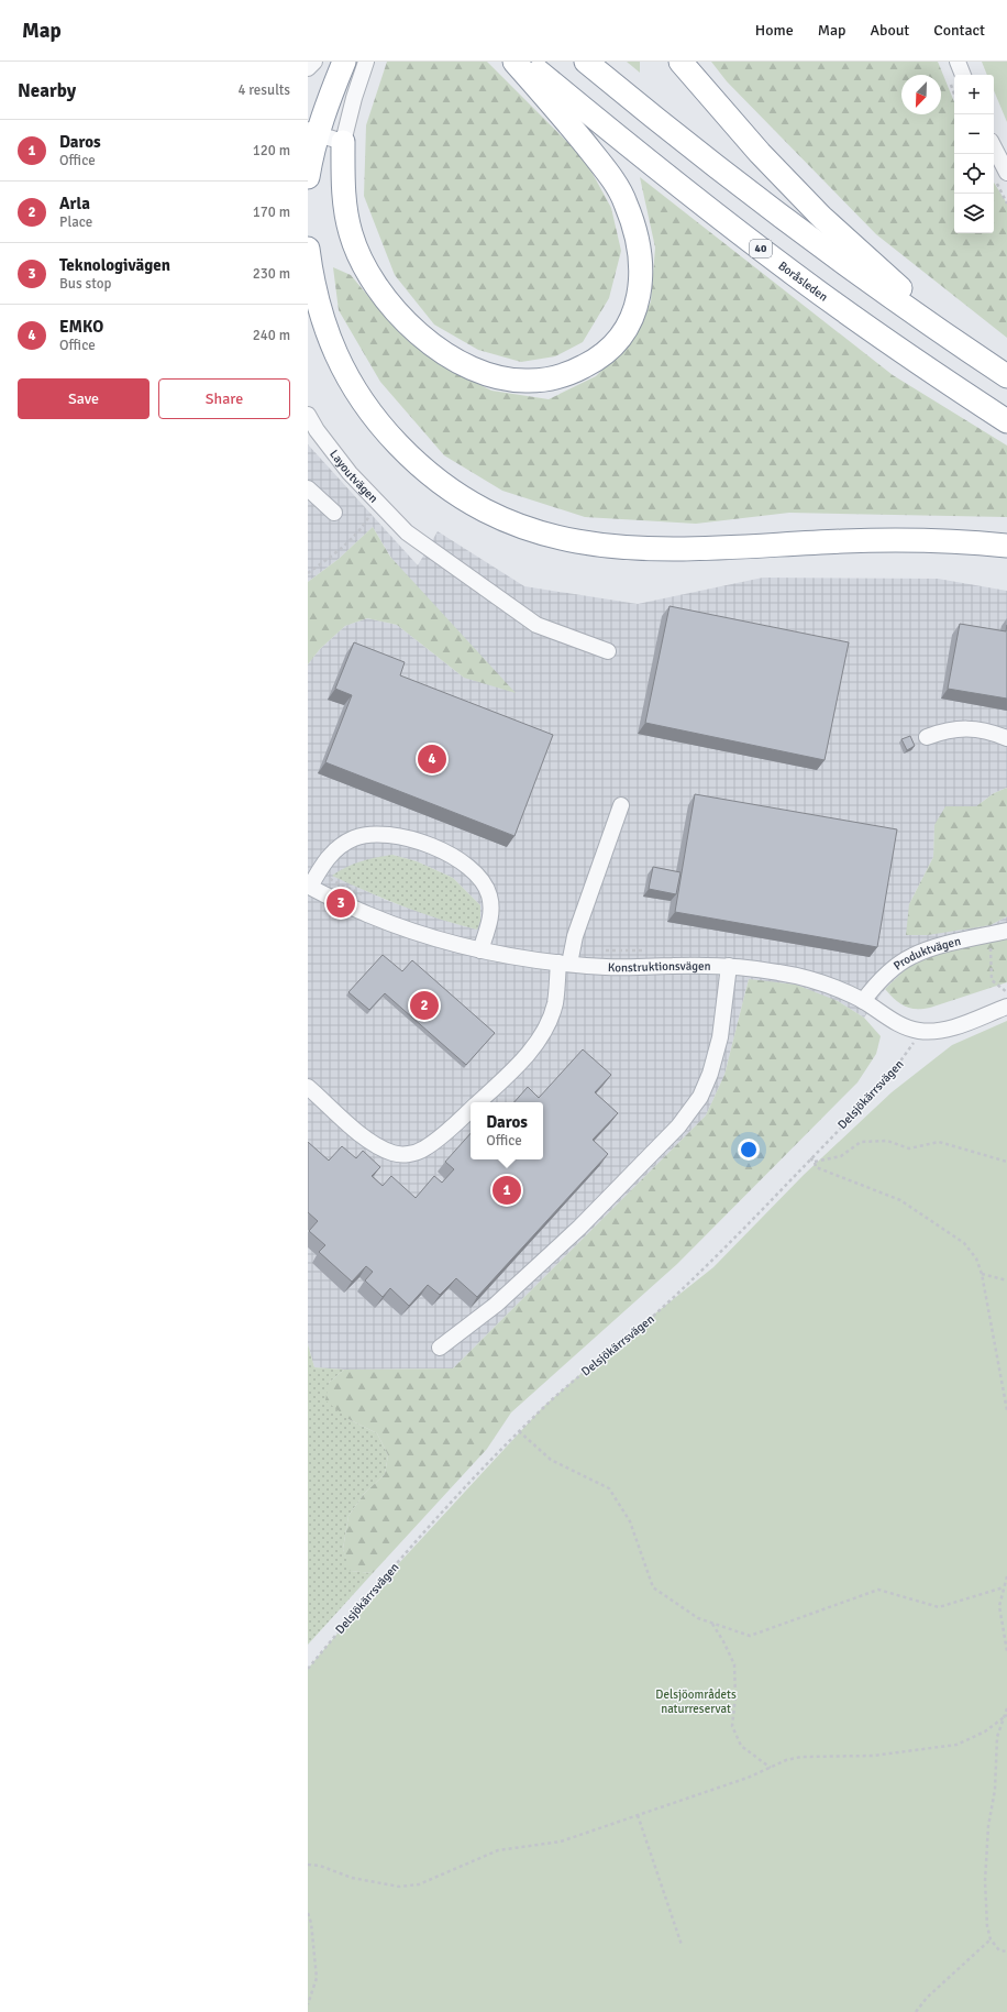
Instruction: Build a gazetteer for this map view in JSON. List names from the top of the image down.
{
  "streets": {
    "highway": ["40", "Boråsleden"],
    "street": ["Layoutvägen", "Produktvägen", "Konstruktionsvägen"],
    "path": ["Delsjökärrsvägen"]
  },
  "crossings": [
    ["Produktvägen", "Konstruktionsvägen"],
    ["Konstruktionsvägen", "Delsjökärrsvägen"]
  ],
  "parks": ["Delsjöområdets naturreservat"],
  "north": "bottom left",
  "page": {
    "header": "Map",
    "nav": [
      "Home",
      "Map",
      "About",
      "Contact"
    ],
    "heading": ["Nearby", "4 results"],
    "map_buttons": ["+", "−"],
    "list": [
      {
        "mark": "1",
        "name": "Daros",
        "note": "Office",
        "value": "120 m"
      },
      {
        "mark": "2",
        "name": "Arla",
        "note": "Place",
        "value": "170 m"
      },
      {
        "mark": "3",
        "name": "Teknologivägen",
        "note": "Bus stop",
        "value": "230 m"
      },
      {
        "mark": "4",
        "name": "EMKO",
        "note": "Office",
        "value": "240 m"
      }
    ],
    "buttons": ["Save", "Share"],
    "pins": [
      "4",
      "3",
      "2",
      "1"
    ],
    "popup": ["Daros", "Office"]
  }
}
